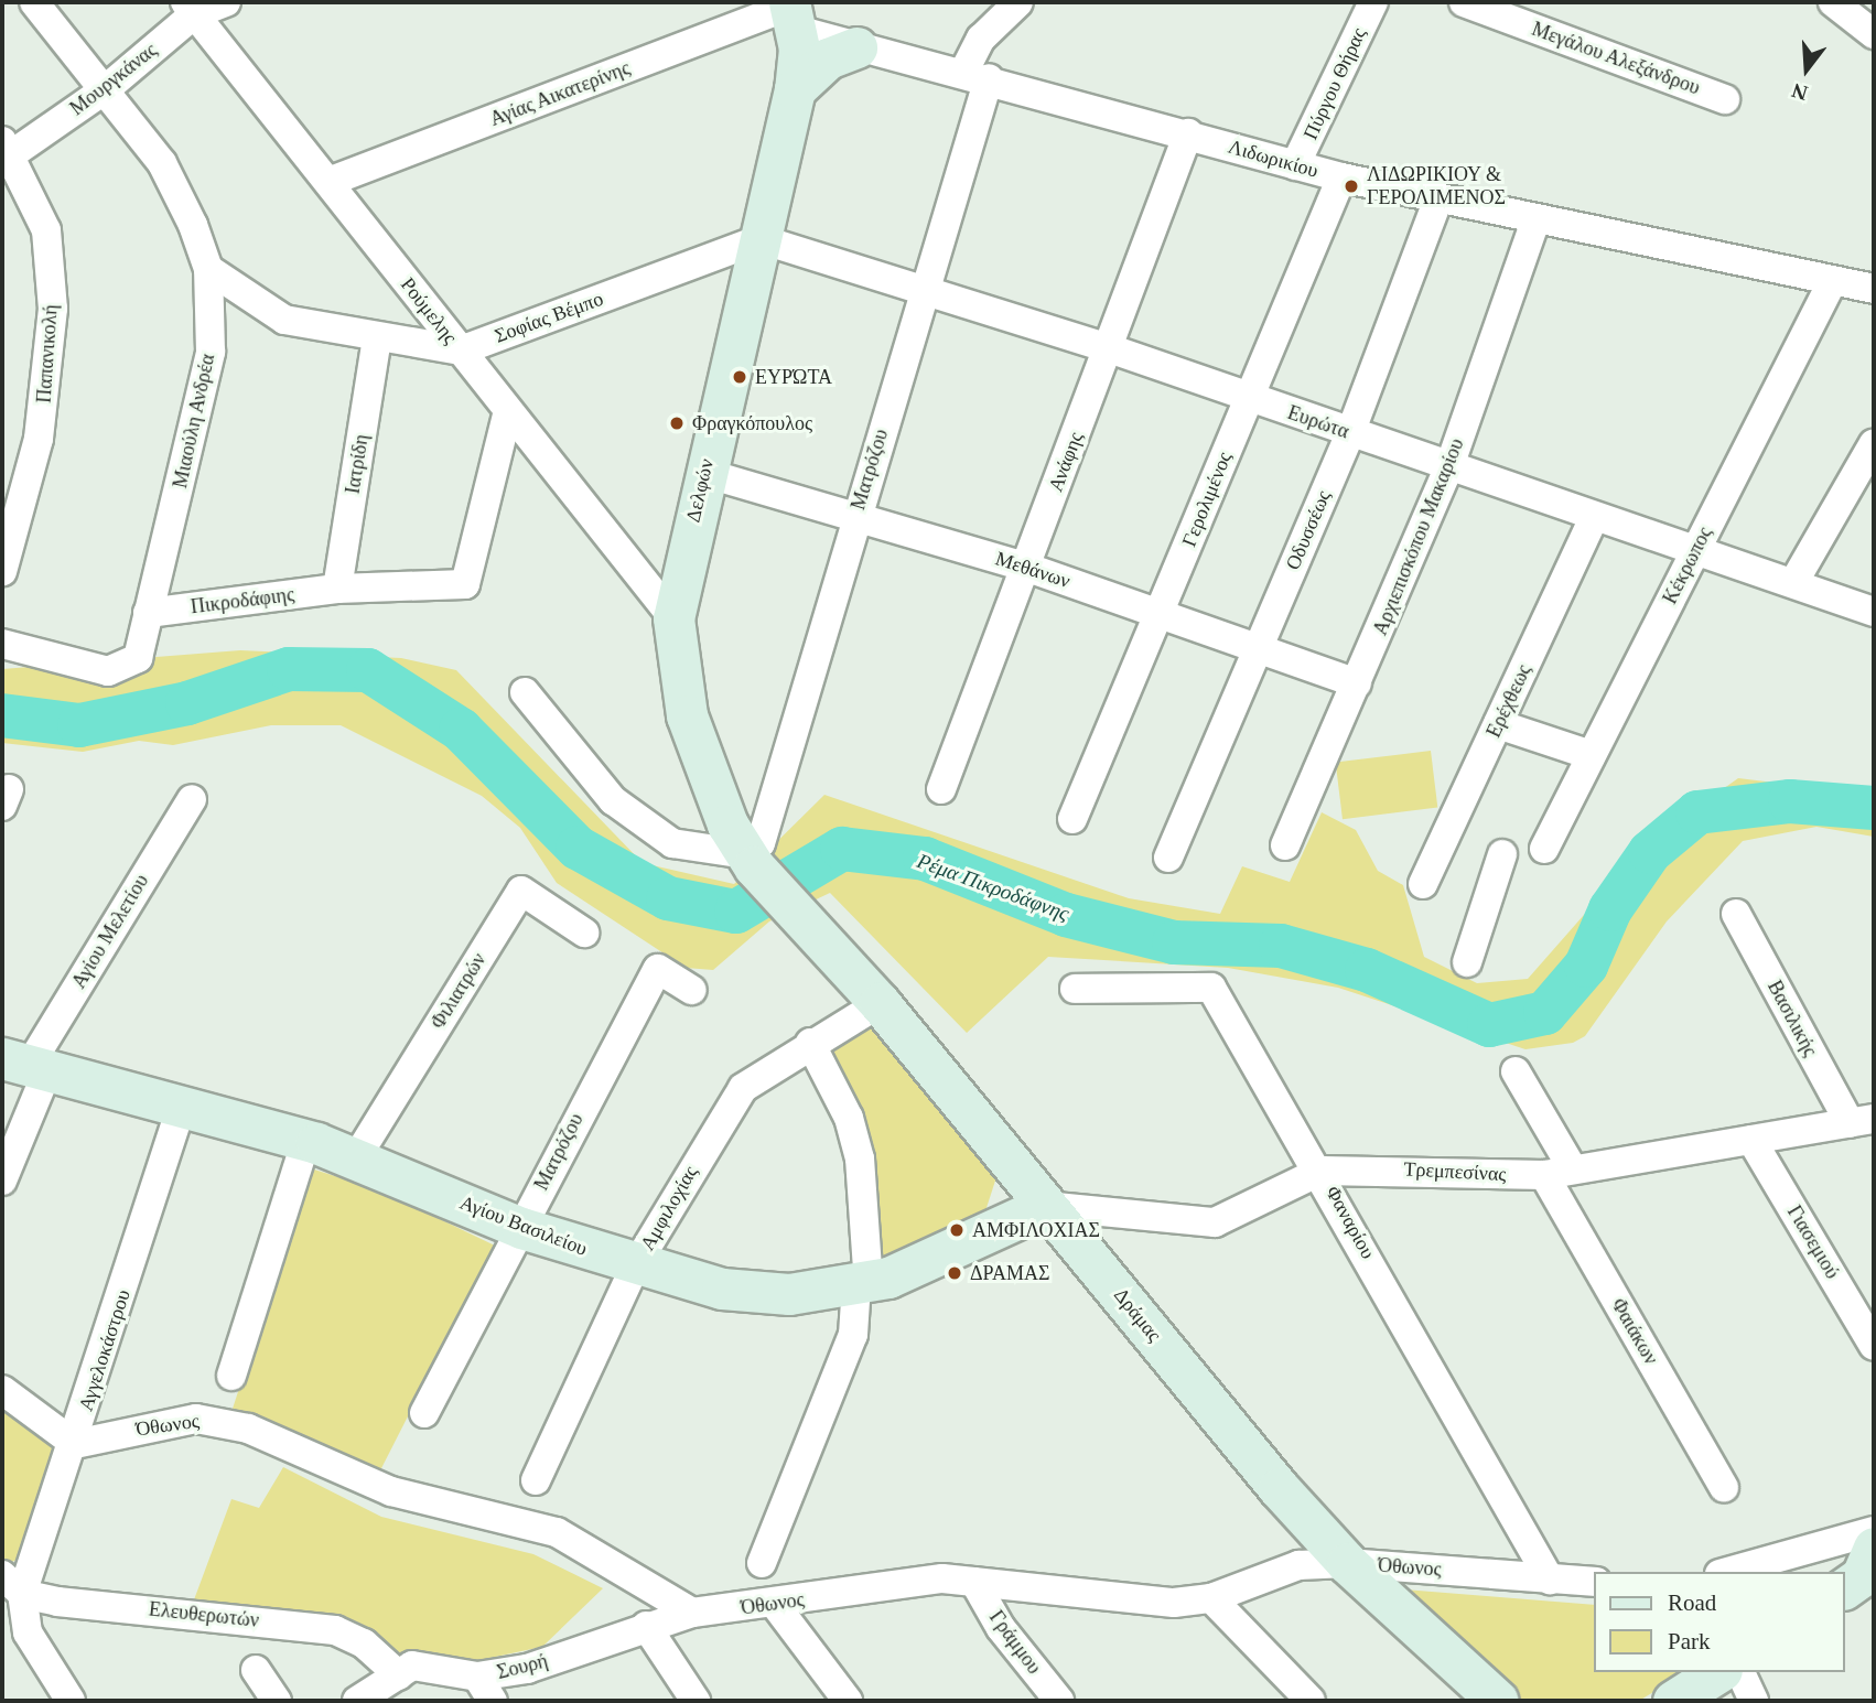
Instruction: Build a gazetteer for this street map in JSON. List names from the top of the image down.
{
  "streets": {
    "street": [
      "Μεγάλου Αλεξάνδρου",
      "Μουργκάνας",
      "Πύργου Θήρας",
      "Αγίας Αικατερίνης",
      "Λιδωρικίου",
      "Ρούμελης",
      "Σοφίας Βέμπο",
      "Παπανικολή",
      "Μιαούλη Ανδρέα",
      "Ευρώτα",
      "Ανάφης",
      "Ιατρίδη",
      "Ματρόζου",
      "Δελφών",
      "Γερολιμένος",
      "Οδυσσέως",
      "Αρχιεπισκόπου Μακαρίου",
      "Κέκρωπος",
      "Μεθάνων",
      "Πικροδάφιης",
      "Ερέχθεως",
      "Αγίου Μελετίου",
      "Φιλιατρών",
      "Βασιλικής",
      "Τρεμπεσίνας",
      "Αμφιλοχίας",
      "Φαναρίου",
      "Αγίου Βασιλείου",
      "Γιασεμιού",
      "Δράμας",
      "Φαιάκων",
      "Αγγελοκάστρου",
      "Όθωνος",
      "Ελευθερωτών",
      "Γράμμου",
      "Σουρή"
    ]
  },
  "crossings": [
    ["Μουργκάνας", "Ρούμελης"],
    ["Μουργκάνας", "Παπανικολή"],
    ["Μουργκάνας", "Μιαούλη Ανδρέα"],
    ["Πύργου Θήρας", "Λιδωρικίου"],
    ["Αγίας Αικατερίνης", "Λιδωρικίου"],
    ["Αγίας Αικατερίνης", "Ρούμελης"],
    ["Αγίας Αικατερίνης", "Δελφών"],
    ["Λιδωρικίου", "Ανάφης"],
    ["Λιδωρικίου", "Ματρόζου"],
    ["Λιδωρικίου", "Δελφών"],
    ["Λιδωρικίου", "Γερολιμένος"],
    ["Λιδωρικίου", "Οδυσσέως"],
    ["Λιδωρικίου", "Αρχιεπισκόπου Μακαρίου"],
    ["Λιδωρικίου", "Κέκρωπος"],
    ["Ρούμελης", "Σοφίας Βέμπο"],
    ["Ρούμελης", "Δελφών"],
    ["Ρούμελης", "Πικροδάφιης"],
    ["Σοφίας Βέμπο", "Μιαούλη Ανδρέα"],
    ["Σοφίας Βέμπο", "Ευρώτα"],
    ["Σοφίας Βέμπο", "Ιατρίδη"],
    ["Σοφίας Βέμπο", "Δελφών"],
    ["Μιαούλη Ανδρέα", "Πικροδάφιης"],
    ["Ευρώτα", "Ανάφης"],
    ["Ευρώτα", "Ματρόζου"],
    ["Ευρώτα", "Δελφών"],
    ["Ευρώτα", "Γερολιμένος"],
    ["Ευρώτα", "Οδυσσέως"],
    ["Ευρώτα", "Αρχιεπισκόπου Μακαρίου"],
    ["Ευρώτα", "Κέκρωπος"],
    ["Ευρώτα", "Ερέχθεως"],
    ["Ανάφης", "Μεθάνων"],
    ["Ιατρίδη", "Πικροδάφιης"],
    ["Ματρόζου", "Δελφών"],
    ["Ματρόζου", "Μεθάνων"],
    ["Ματρόζου", "Αγίου Βασιλείου"],
    ["Δελφών", "Μεθάνων"],
    ["Δελφών", "Δράμας"],
    ["Γερολιμένος", "Μεθάνων"],
    ["Οδυσσέως", "Μεθάνων"],
    ["Αρχιεπισκόπου Μακαρίου", "Μεθάνων"],
    ["Αγίου Μελετίου", "Αγίου Βασιλείου"],
    ["Φιλιατρών", "Αγίου Βασιλείου"],
    ["Βασιλικής", "Τρεμπεσίνας"],
    ["Τρεμπεσίνας", "Φαναρίου"],
    ["Τρεμπεσίνας", "Αγίου Βασιλείου"],
    ["Τρεμπεσίνας", "Γιασεμιού"],
    ["Τρεμπεσίνας", "Δράμας"],
    ["Τρεμπεσίνας", "Φαιάκων"],
    ["Αμφιλοχίας", "Αγίου Βασιλείου"],
    ["Αμφιλοχίας", "Δράμας"],
    ["Φαναρίου", "Όθωνος"],
    ["Αγίου Βασιλείου", "Δράμας"],
    ["Αγίου Βασιλείου", "Αγγελοκάστρου"],
    ["Δράμας", "Όθωνος"],
    ["Αγγελοκάστρου", "Όθωνος"],
    ["Αγγελοκάστρου", "Ελευθερωτών"],
    ["Όθωνος", "Γράμμου"],
    ["Όθωνος", "Σουρή"],
    ["Ελευθερωτών", "Σουρή"]
  ],
  "water": ["Ρέμα Πικροδάφνης"],
  "places": [
    "ΛΙΔΩΡΙΚΙΟΥ & ΓΕΡΟΛΙΜΕΝΟΣ",
    "ΕΥΡΏΤΑ",
    "Φραγκόπουλος",
    "ΑΜΦΙΛΟΧΙΑΣ",
    "ΔΡΑΜΑΣ"
  ],
  "legend": ["Road", "Park"],
  "north": "bottom"
}
